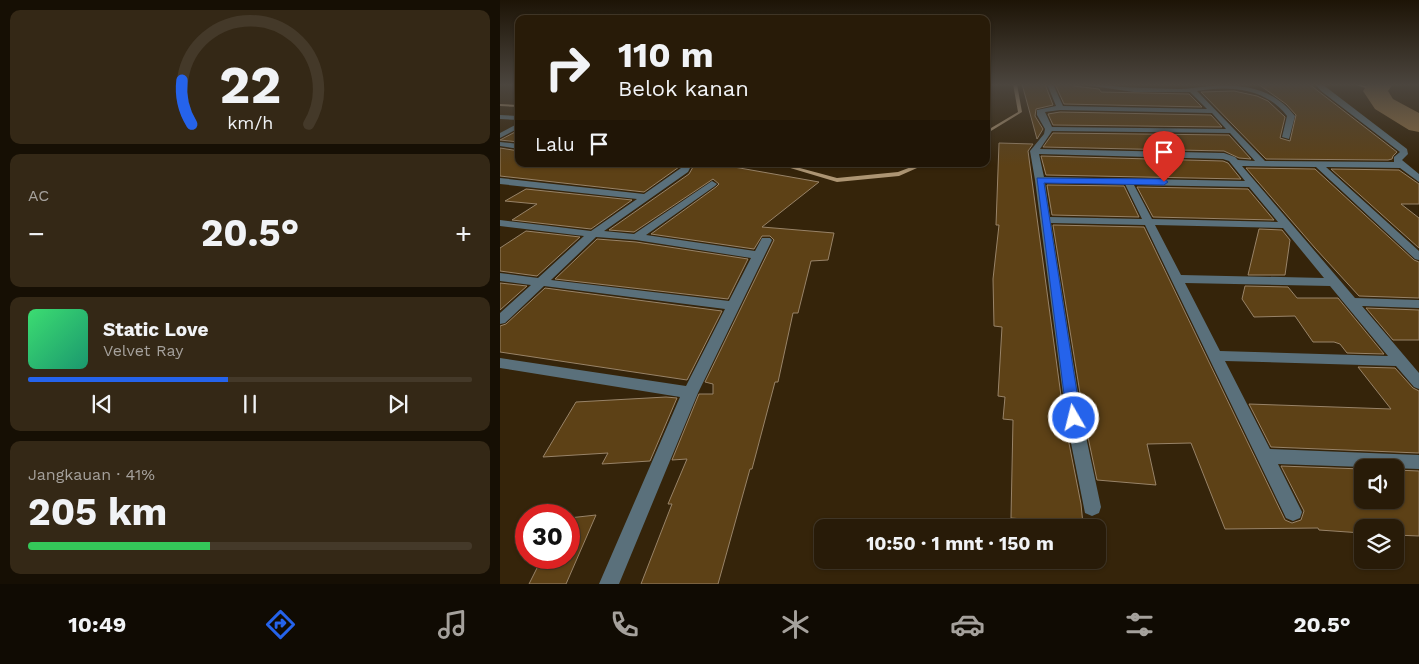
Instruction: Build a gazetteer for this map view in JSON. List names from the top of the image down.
{
  "page": {
    "turn": ["110 m", "Belok kanan"],
    "then": "Lalu",
    "tile": [
      "AC",
      ["Jangkauan · 41%", "205 km"]
    ],
    "heat": ["−", "20.5°", "+"],
    "song": ["Static Love", "Velvet Ray"],
    "limit": "30",
    "trip": "10:50 · 1 mnt · 150 m",
    "tabs": ["10:49", "20.5°"],
    "gauge": ["22", "km/h"]
  }
}
